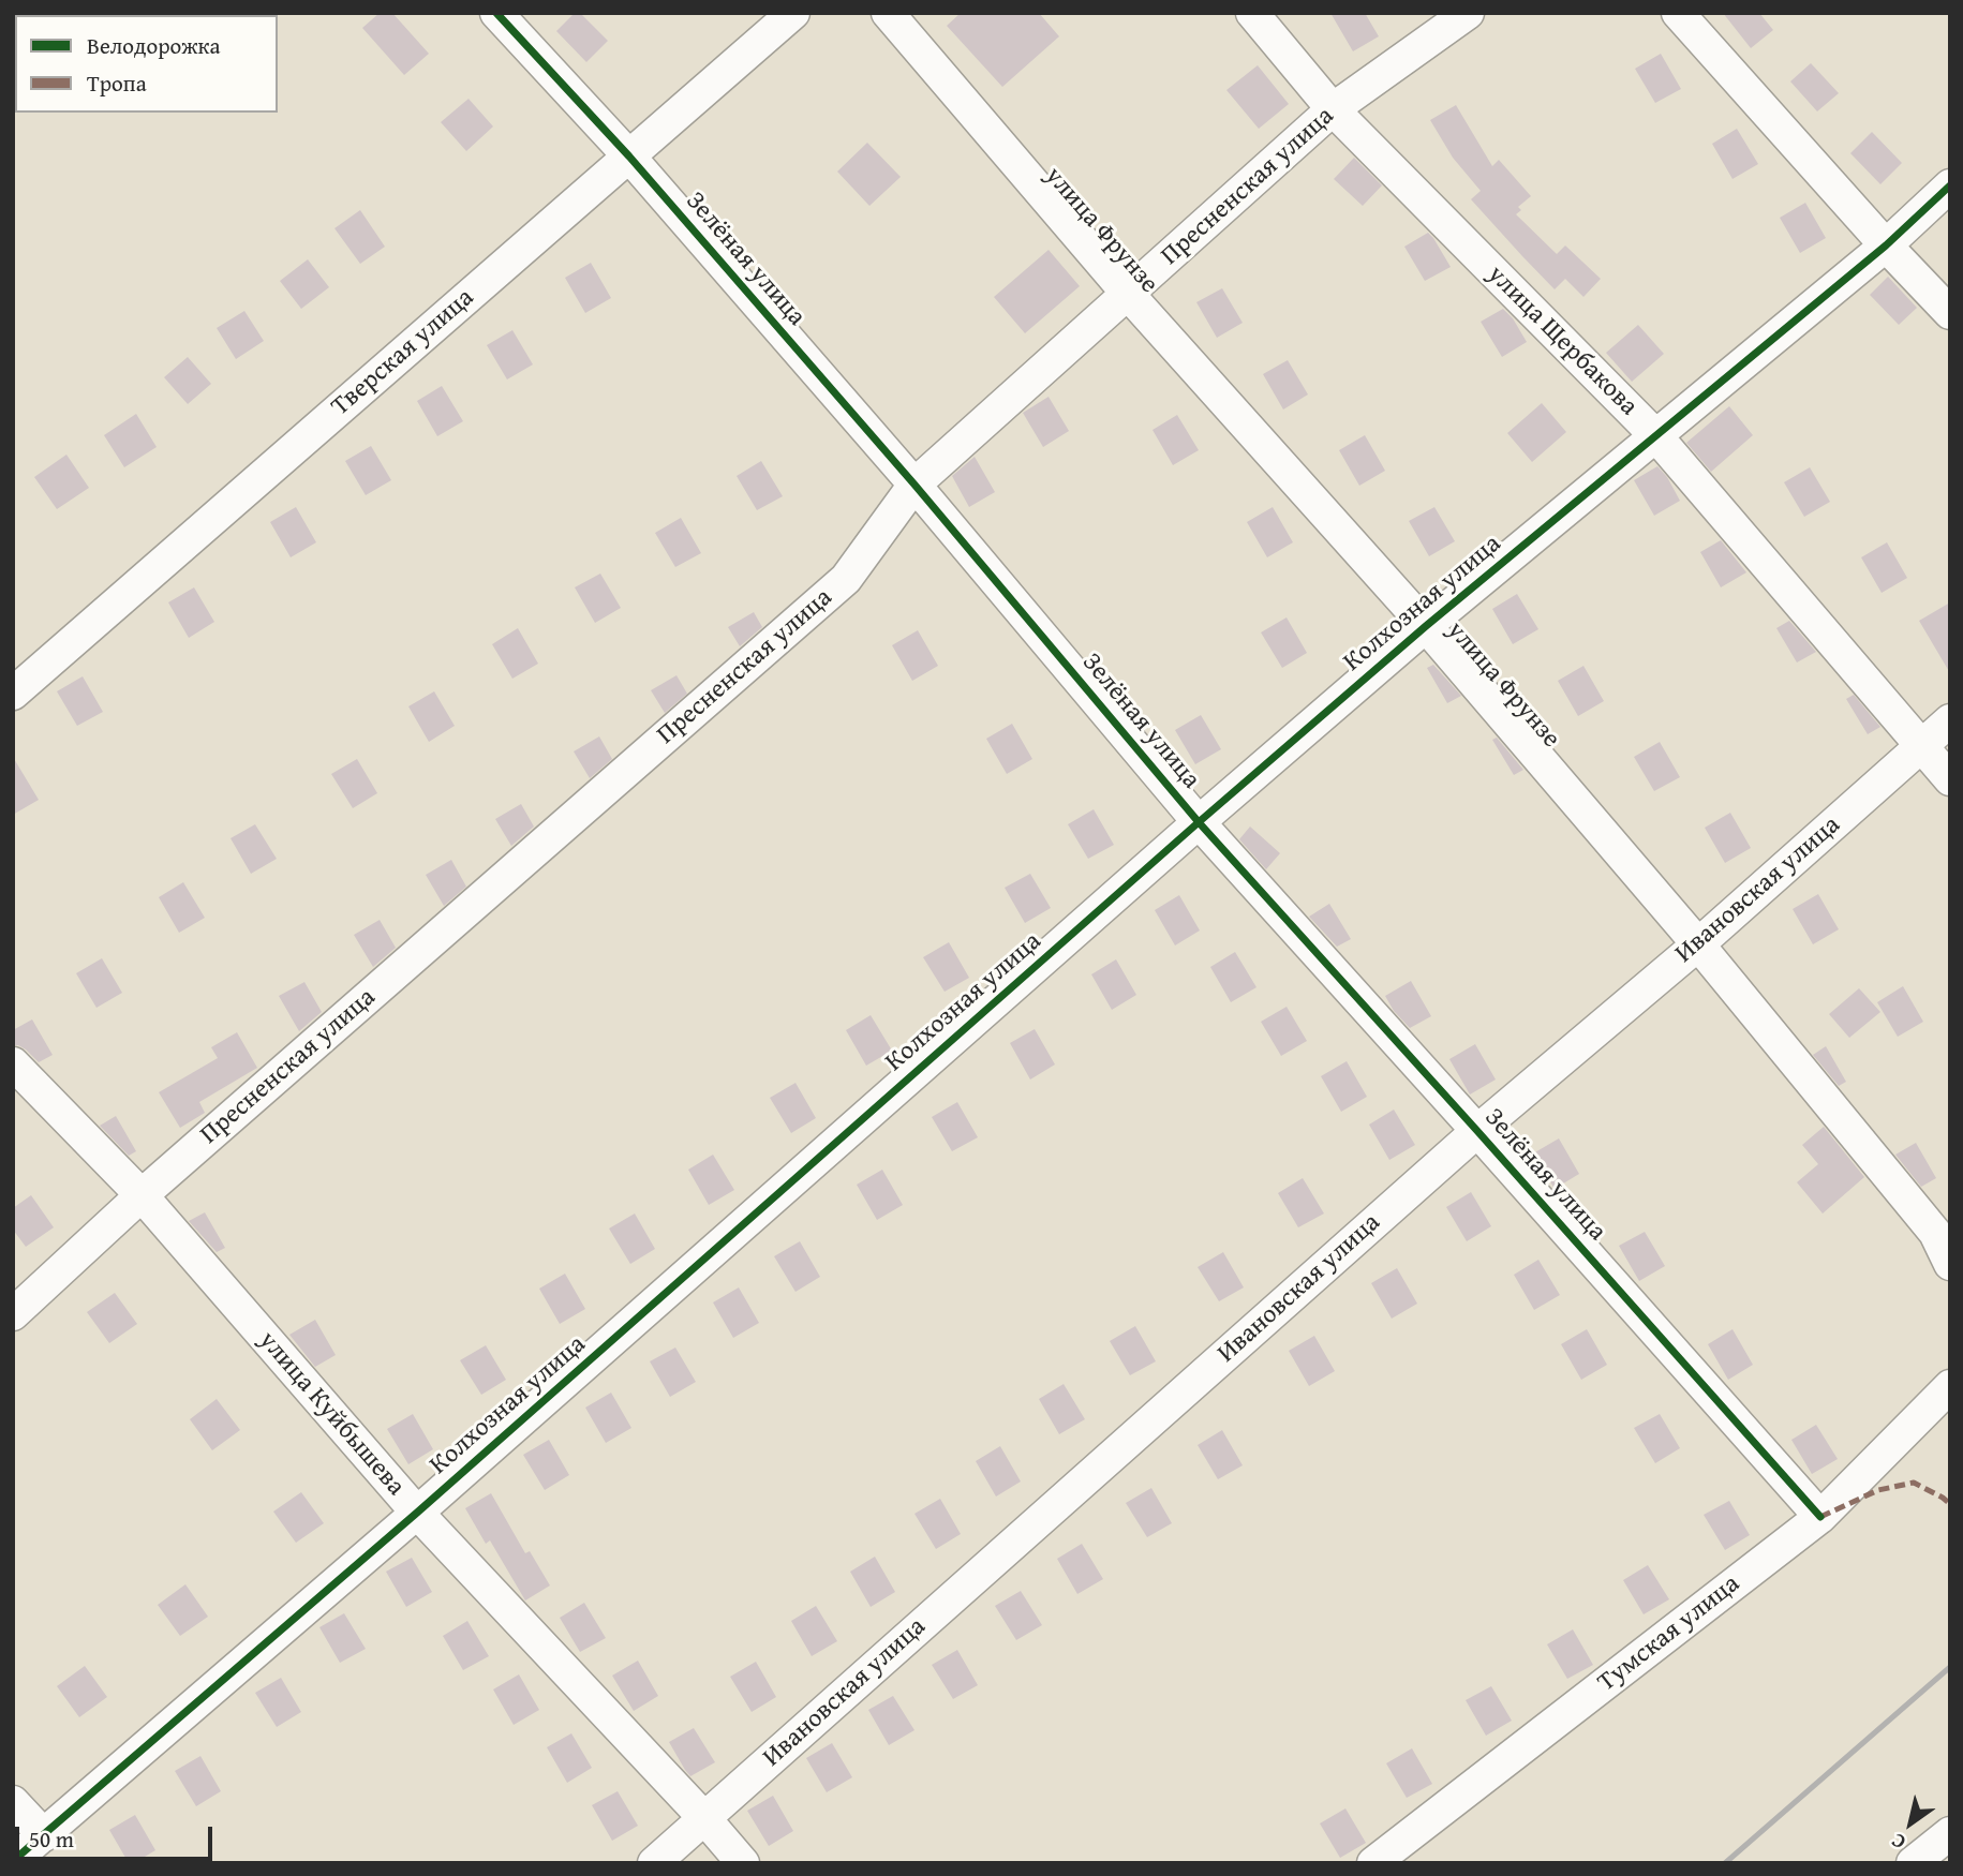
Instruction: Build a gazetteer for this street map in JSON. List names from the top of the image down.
{
  "streets": {
    "street": [
      "Пресненская улица",
      "улица Фрунзе",
      "Зелёная улица",
      "улица Щербакова",
      "Тверская улица",
      "Колхозная улица",
      "Ивановская улица",
      "улица Куйбышева",
      "Тумская улица"
    ]
  },
  "crossings": [
    ["Пресненская улица", "улица Фрунзе"],
    ["Пресненская улица", "Зелёная улица"],
    ["Пресненская улица", "улица Щербакова"],
    ["Пресненская улица", "улица Куйбышева"],
    ["улица Фрунзе", "Колхозная улица"],
    ["улица Фрунзе", "Ивановская улица"],
    ["Зелёная улица", "Тверская улица"],
    ["Зелёная улица", "Колхозная улица"],
    ["Зелёная улица", "Ивановская улица"],
    ["Зелёная улица", "Тумская улица"],
    ["улица Щербакова", "Колхозная улица"],
    ["улица Щербакова", "Ивановская улица"],
    ["Колхозная улица", "улица Куйбышева"],
    ["Ивановская улица", "улица Куйбышева"]
  ],
  "legend": ["Велодорожка", "Тропа"],
  "scale_bar": "50 m",
  "north": "bottom left"
}
